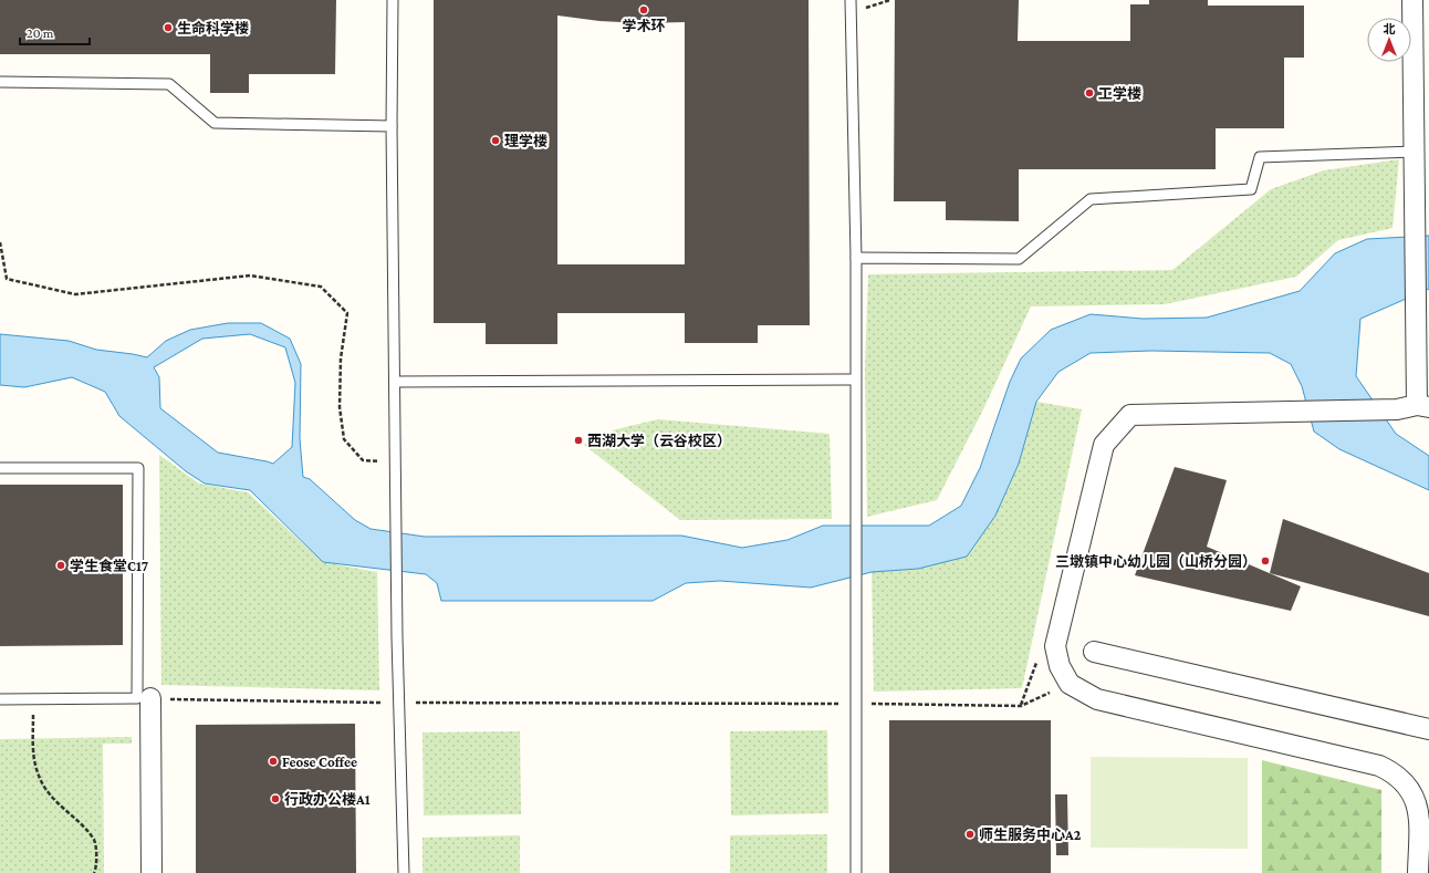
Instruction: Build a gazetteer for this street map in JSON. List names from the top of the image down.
{
  "places": [
    "学术环",
    "生命科学楼",
    "工学楼",
    "理学楼",
    "西湖大学（云谷校区）",
    "三墩镇中心幼儿园（山桥分园）",
    "学生食堂C17",
    "Feose Coffee",
    "行政办公楼A1",
    "师生服务中心A2"
  ],
  "scale_bar": "20 m",
  "north": "top"
}
